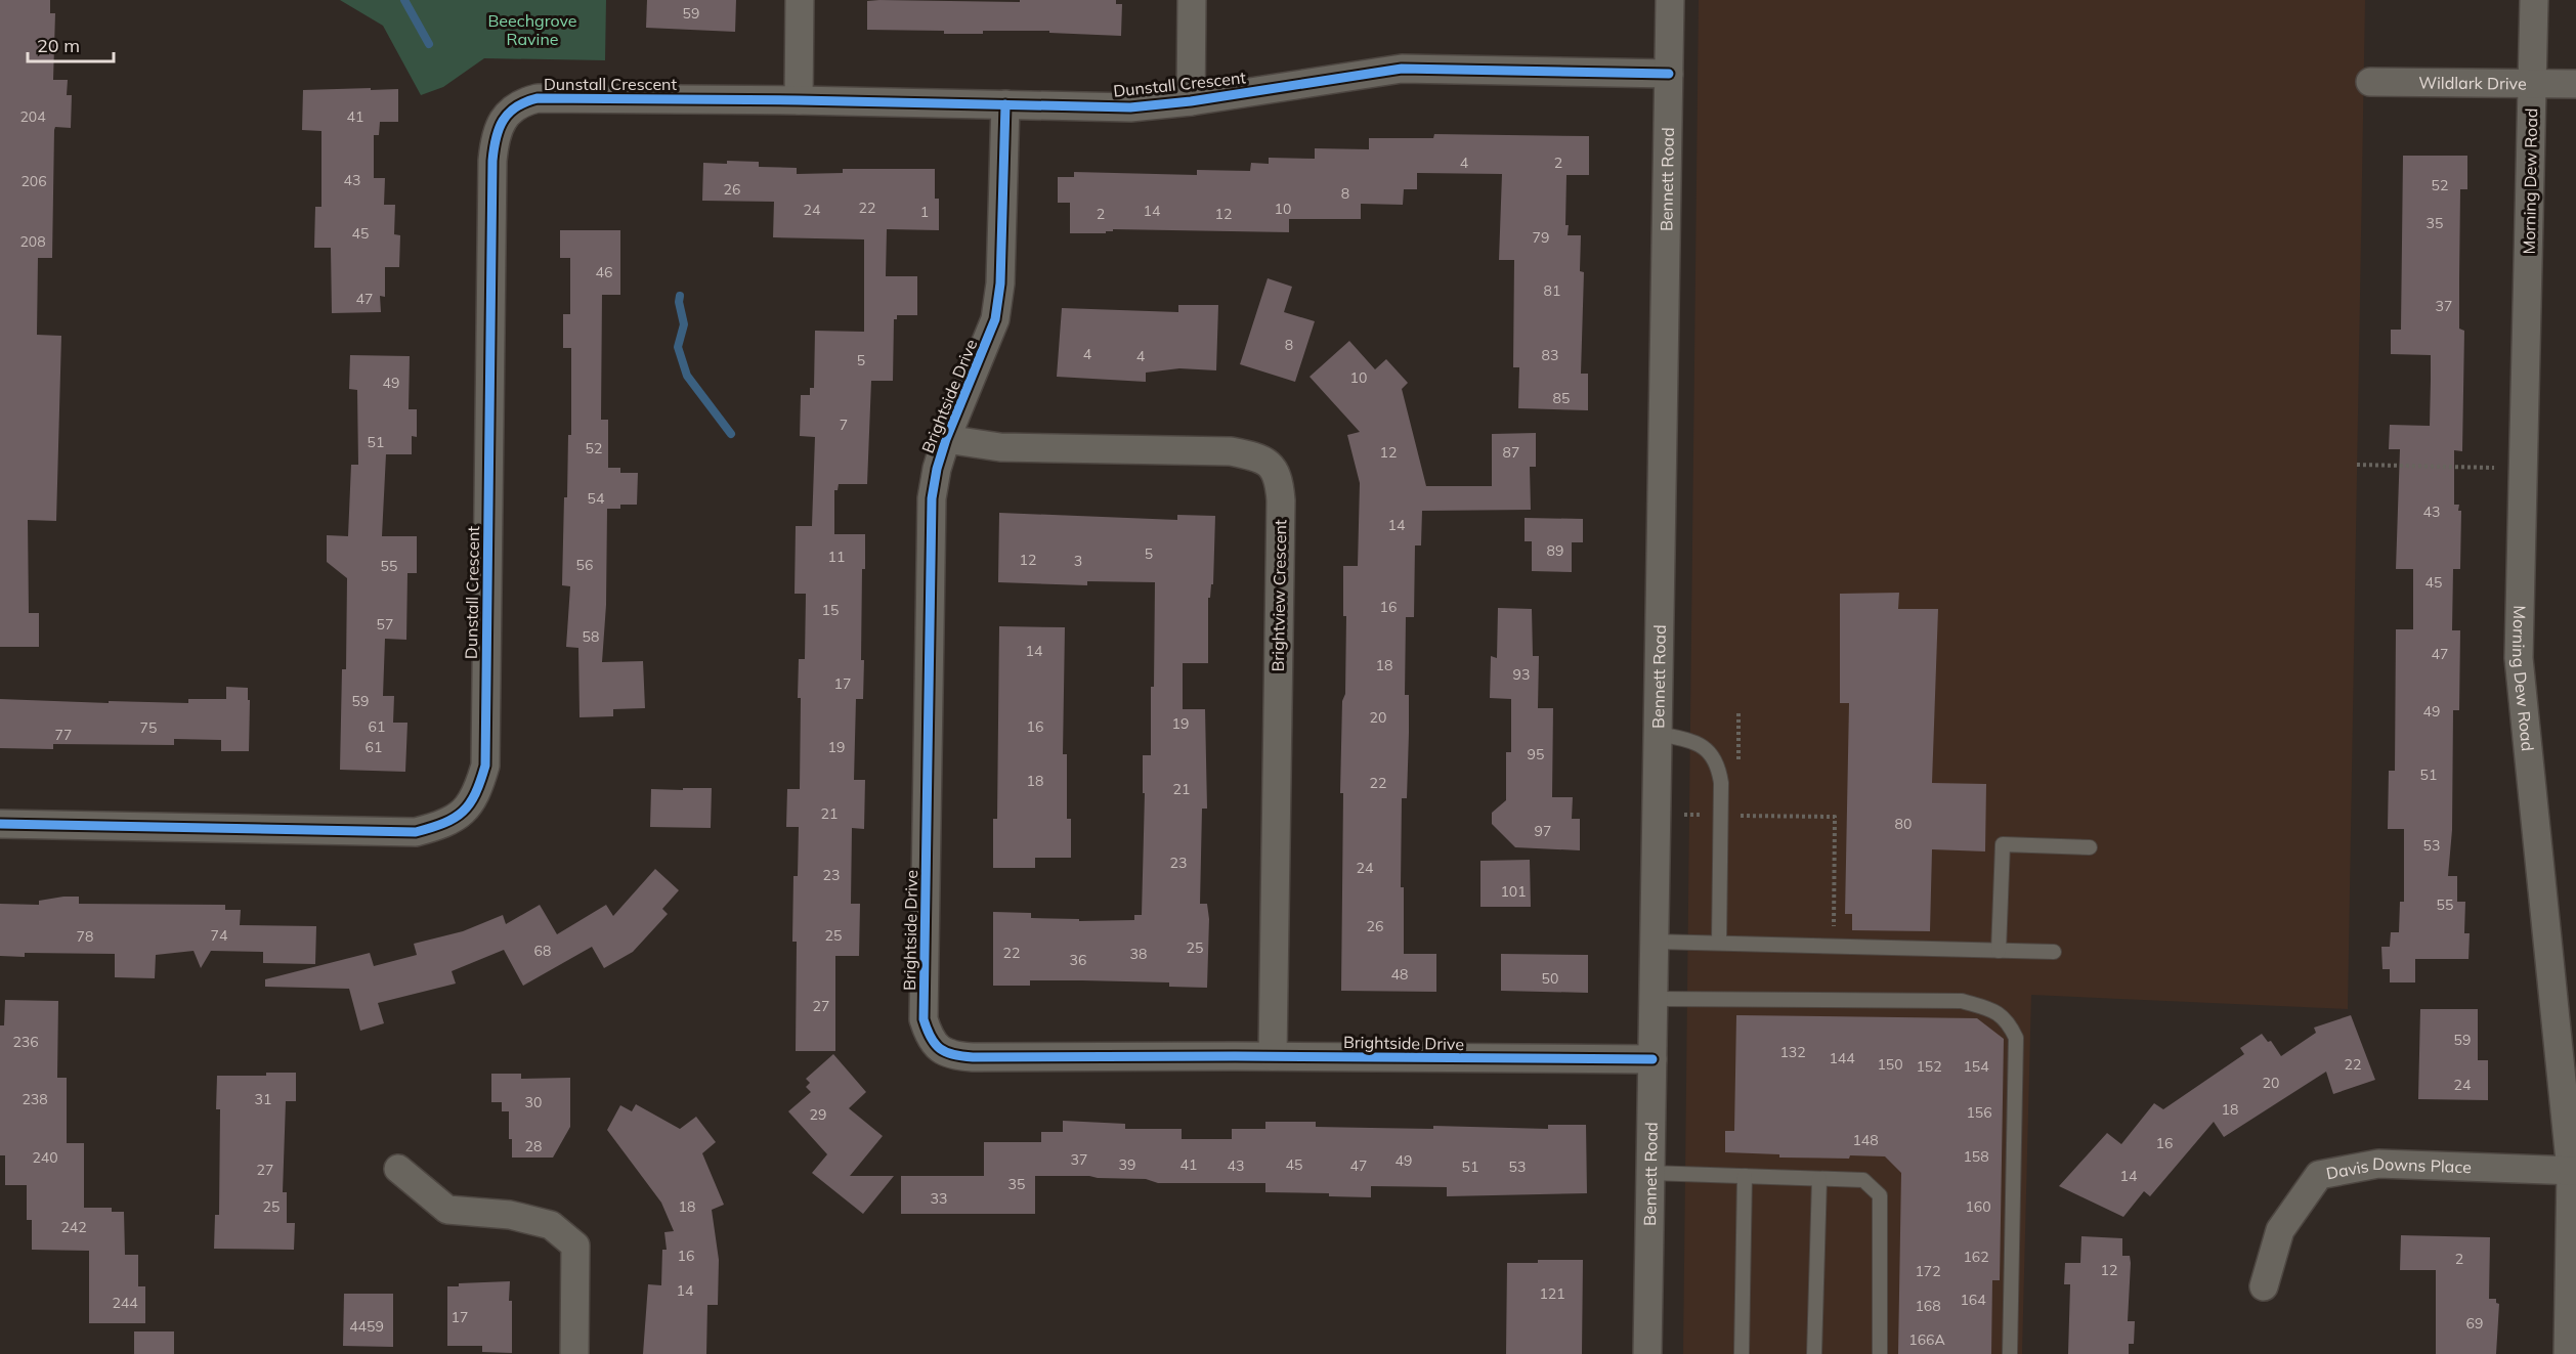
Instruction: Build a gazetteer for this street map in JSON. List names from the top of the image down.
{
  "streets": {
    "street": [
      "Wildlark Drive",
      "Dunstall Crescent",
      "Bennett Road",
      "Morning Dew Road",
      "Brightside Drive",
      "Brightview Crescent",
      "Davis Downs Place"
    ]
  },
  "crossings": [
    ["Wildlark Drive", "Morning Dew Road"],
    ["Dunstall Crescent", "Bennett Road"],
    ["Dunstall Crescent", "Brightside Drive"],
    ["Bennett Road", "Brightside Drive"],
    ["Morning Dew Road", "Davis Downs Place"],
    ["Brightside Drive", "Brightview Crescent"]
  ],
  "parks": ["Beechgrove Ravine"],
  "house_numbers": [
    "59",
    "204",
    "41",
    "4",
    "2",
    "43",
    "206",
    "52",
    "26",
    "8",
    "22",
    "10",
    "24",
    "14",
    "1",
    "2",
    "12",
    "35",
    "45",
    "79",
    "208",
    "46",
    "81",
    "47",
    "37",
    "8",
    "4",
    "83",
    "4",
    "5",
    "10",
    "49",
    "85",
    "7",
    "51",
    "52",
    "12",
    "87",
    "54",
    "43",
    "14",
    "89",
    "5",
    "11",
    "12",
    "3",
    "56",
    "55",
    "45",
    "16",
    "15",
    "57",
    "58",
    "14",
    "47",
    "18",
    "93",
    "17",
    "59",
    "49",
    "20",
    "19",
    "61",
    "16",
    "75",
    "77",
    "61",
    "19",
    "95",
    "51",
    "18",
    "22",
    "21",
    "21",
    "80",
    "97",
    "53",
    "23",
    "24",
    "23",
    "101",
    "55",
    "26",
    "74",
    "25",
    "78",
    "25",
    "68",
    "22",
    "38",
    "36",
    "48",
    "50",
    "27",
    "59",
    "236",
    "132",
    "144",
    "150",
    "22",
    "152",
    "154",
    "20",
    "24",
    "238",
    "31",
    "30",
    "18",
    "156",
    "29",
    "148",
    "16",
    "28",
    "158",
    "240",
    "37",
    "49",
    "39",
    "41",
    "45",
    "43",
    "47",
    "51",
    "53",
    "27",
    "14",
    "35",
    "33",
    "25",
    "18",
    "160",
    "242",
    "16",
    "162",
    "2",
    "12",
    "172",
    "14",
    "121",
    "164",
    "244",
    "168",
    "17",
    "69",
    "4459",
    "166A"
  ],
  "scale_bar": "20 m"
}
